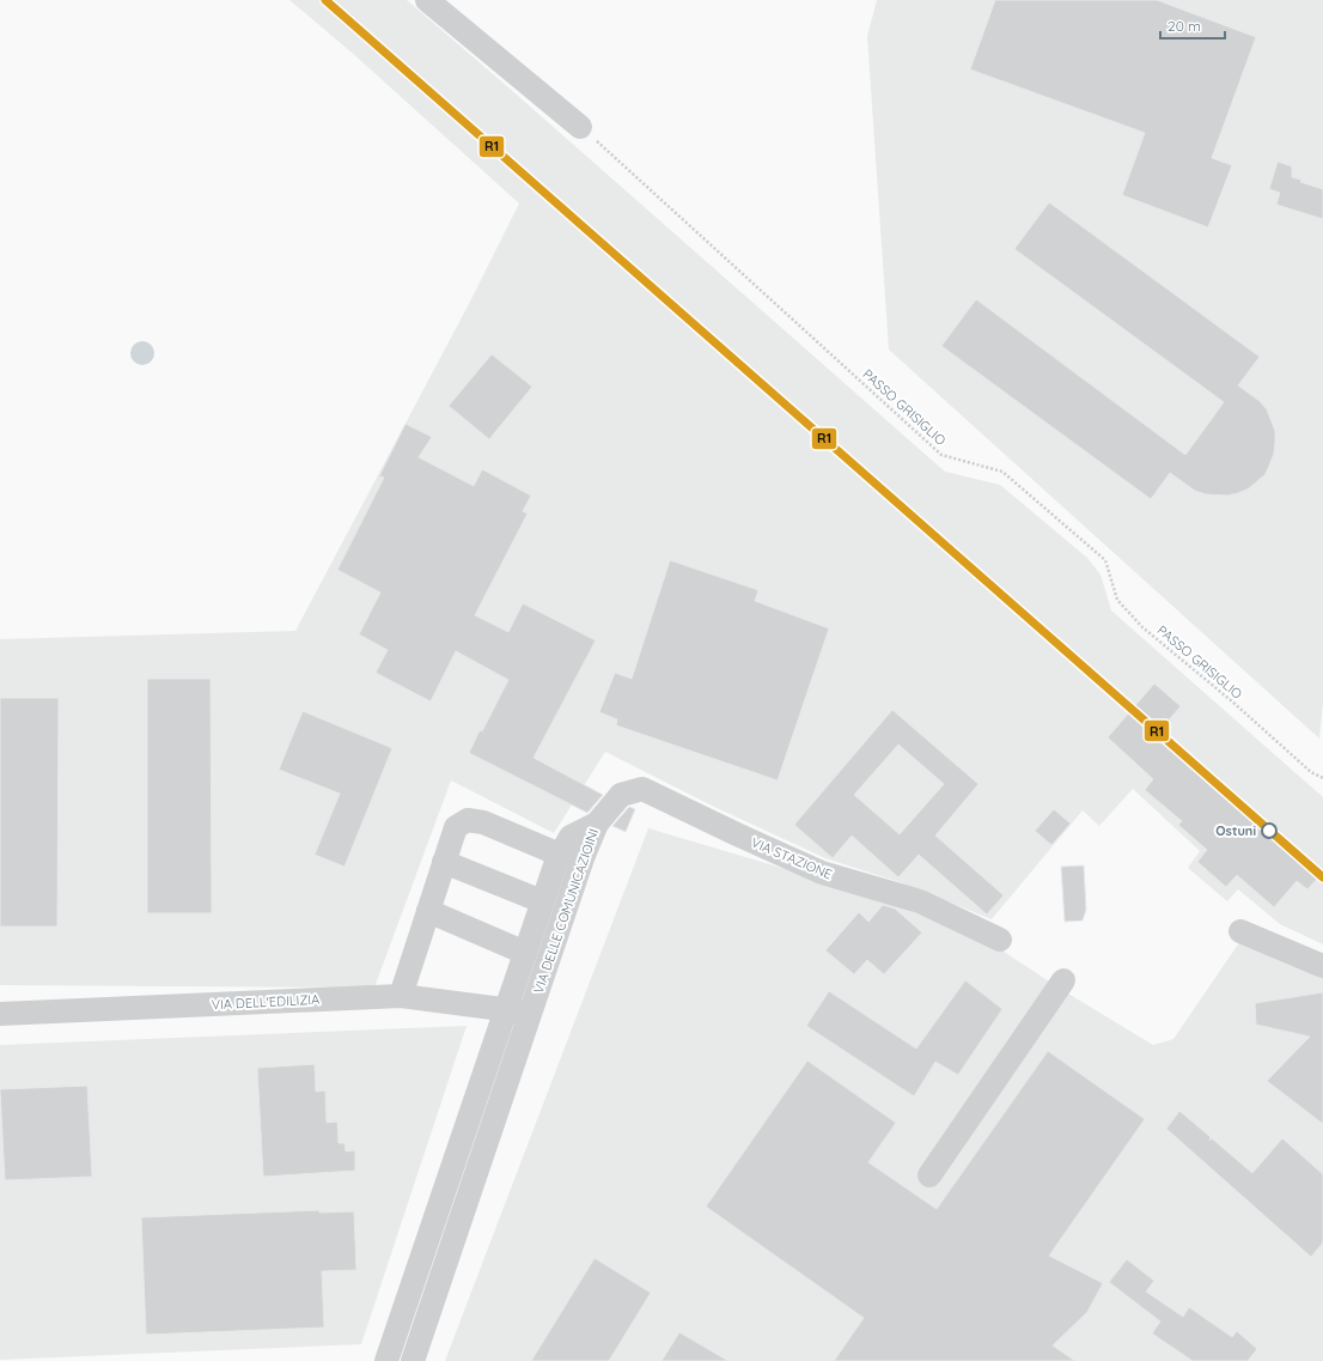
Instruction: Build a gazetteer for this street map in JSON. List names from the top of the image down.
{
  "streets": {
    "street": ["VIA STAZIONE", "VIA DELLE COMUNICAZIOINI", "VIA DELL'EDILIZIA"],
    "path": ["PASSO GRISIGLIO"]
  },
  "crossings": [
    ["VIA STAZIONE", "VIA DELLE COMUNICAZIOINI"],
    ["VIA DELLE COMUNICAZIOINI", "VIA DELL'EDILIZIA"]
  ],
  "places": ["Ostuni"],
  "lines": ["transit line R1"],
  "scale_bar": "20 m"
}
